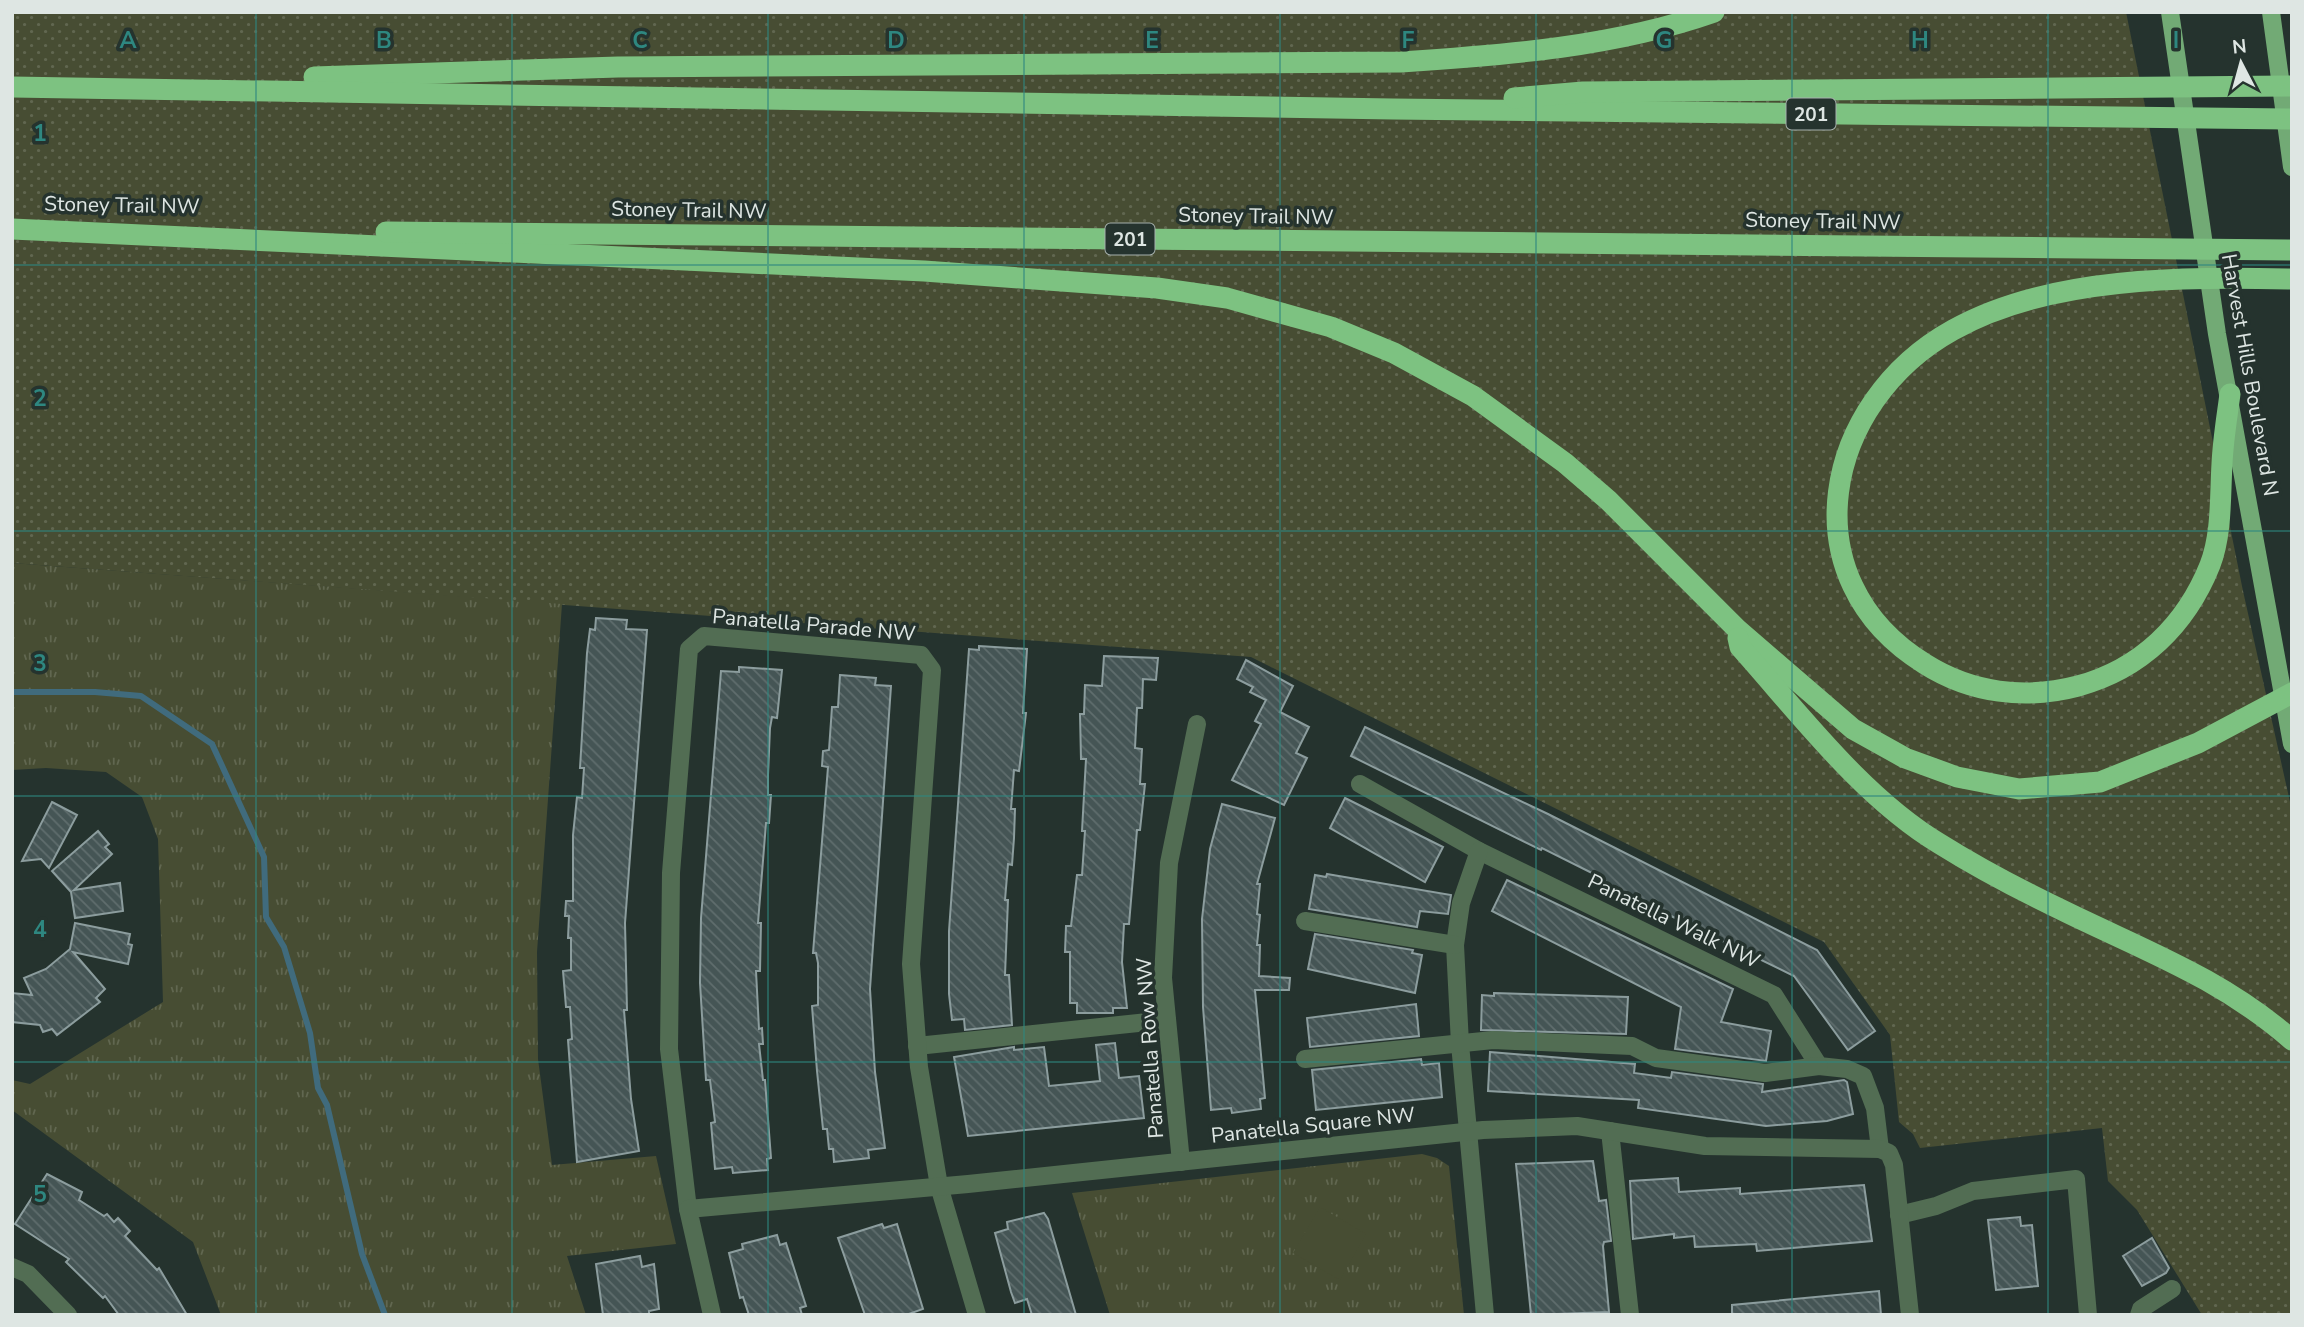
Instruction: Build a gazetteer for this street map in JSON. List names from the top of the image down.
{
  "streets": {
    "highway": ["201", "Stoney Trail NW"],
    "main road": ["Harvest Hills Boulevard N"],
    "street": [
      "Panatella Parade NW",
      "Panatella Walk NW",
      "Panatella Row NW",
      "Panatella Square NW"
    ]
  },
  "crossings": [
    ["Panatella Parade NW", "Panatella Square NW"],
    ["Panatella Row NW", "Panatella Square NW"]
  ],
  "north": "top",
  "grid": {
    "columns": [
      "A",
      "B",
      "C",
      "D",
      "E",
      "F",
      "G",
      "H",
      "I"
    ],
    "rows": [
      "1",
      "2",
      "3",
      "4",
      "5"
    ]
  }
}
